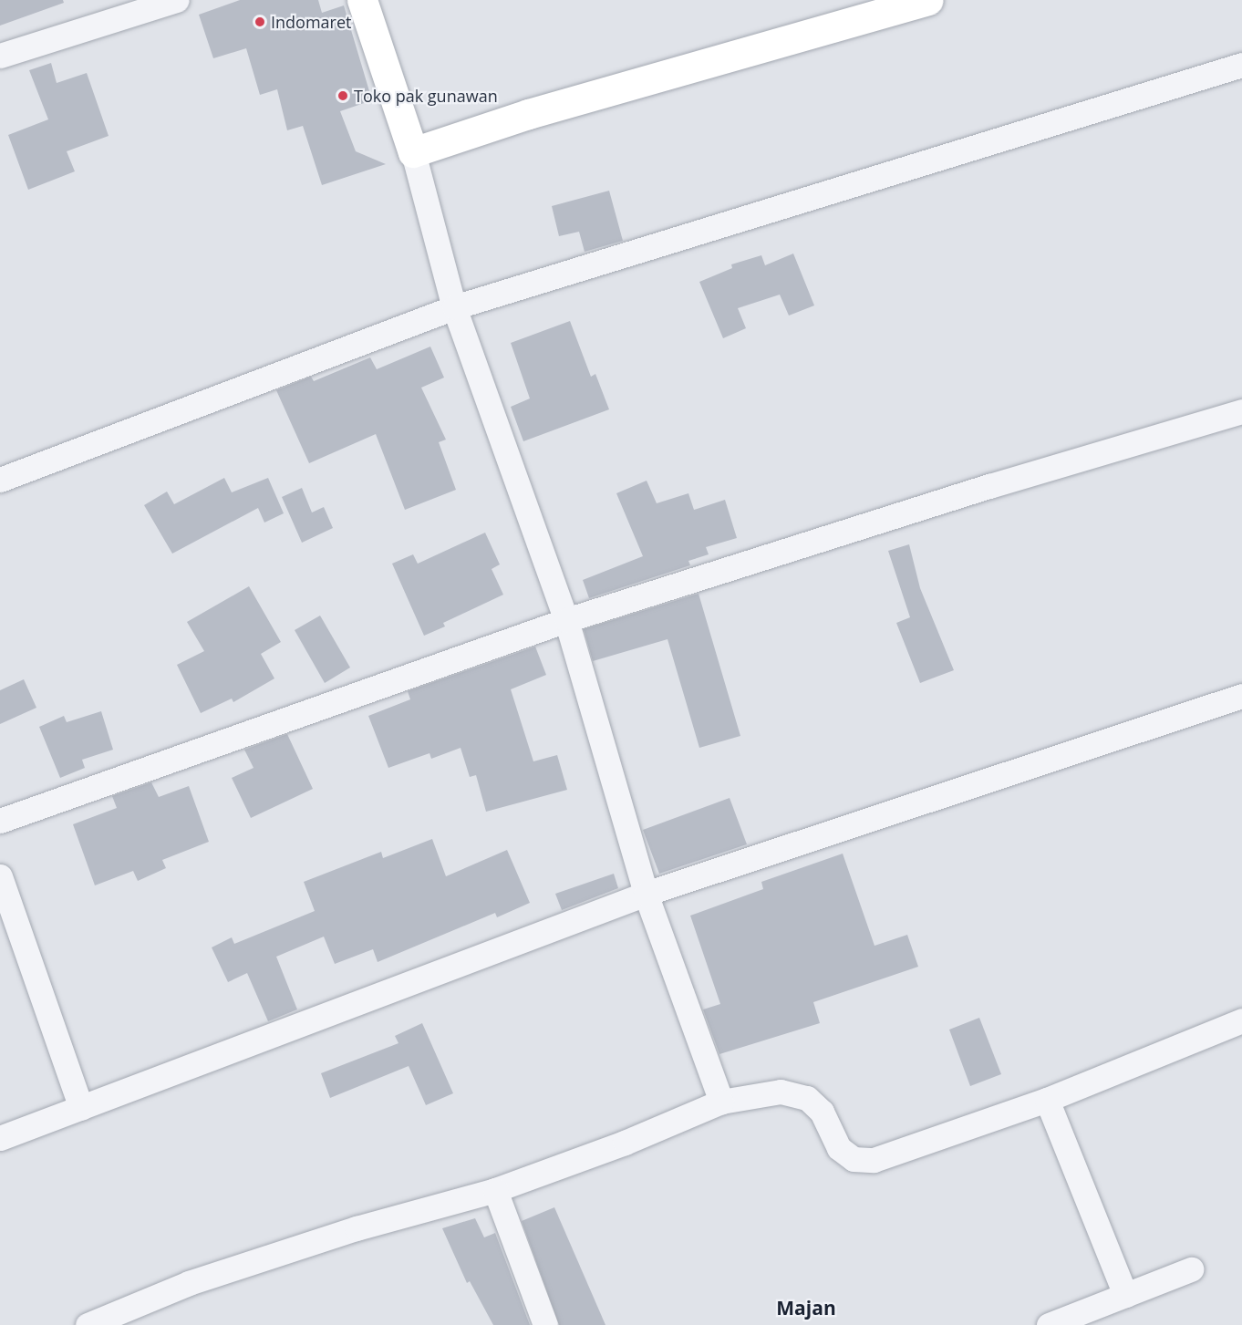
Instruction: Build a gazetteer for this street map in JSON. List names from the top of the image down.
{
  "districts": ["Majan"],
  "places": ["Indomaret", "Toko pak gunawan"]
}
